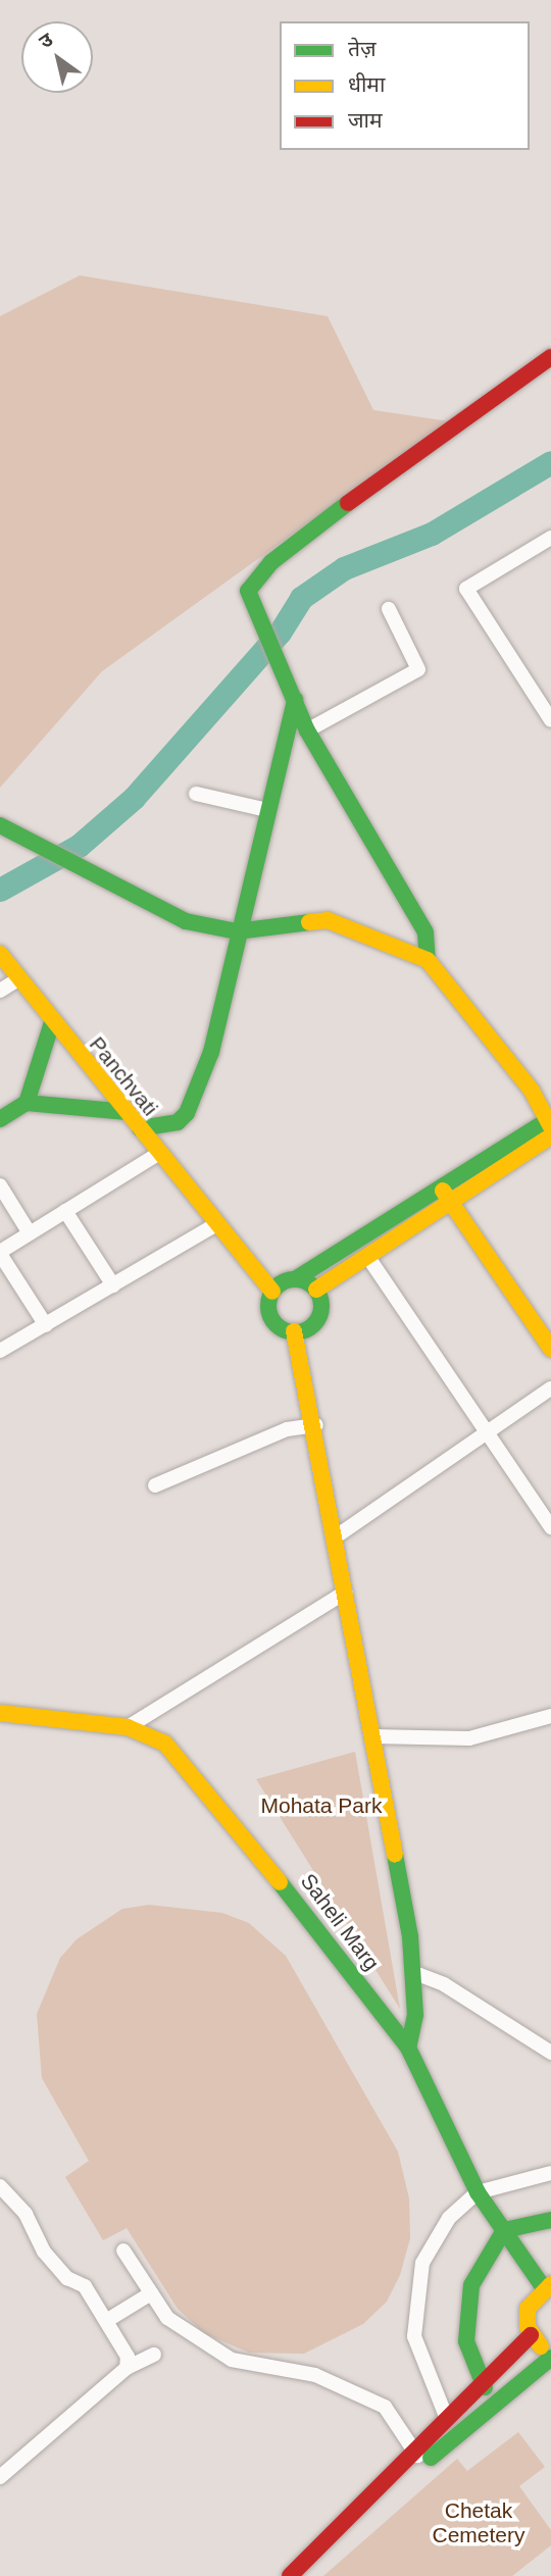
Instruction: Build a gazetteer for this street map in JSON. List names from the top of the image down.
{
  "streets": {
    "main road": ["Panchvati", "Saheli Marg"]
  },
  "parks": ["Mohata Park", "Chetak Cemetery"],
  "legend": ["तेज़", "धीमा", "जाम"],
  "north": "top left"
}
